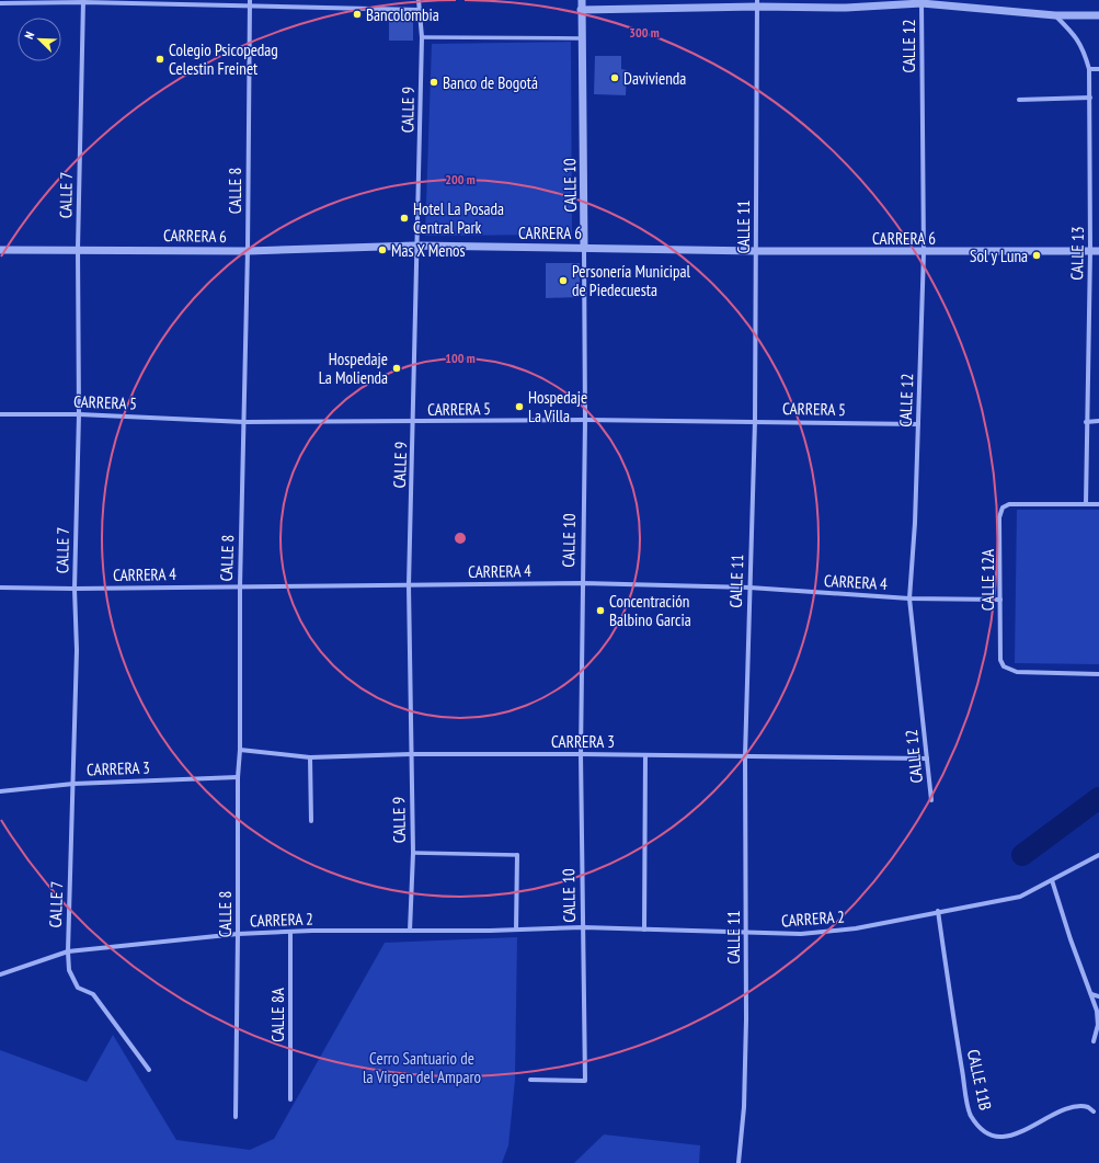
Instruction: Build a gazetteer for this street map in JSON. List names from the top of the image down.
{
  "streets": {
    "street": [
      "CALLE 12",
      "CALLE 9",
      "CALLE 10",
      "CALLE 8",
      "CALLE 7",
      "CALLE 11",
      "CARRERA 6",
      "CALLE 13",
      "CARRERA 5",
      "CARRERA 4",
      "CALLE 12A",
      "CARRERA 3",
      "CARRERA 2",
      "CALLE 8A",
      "CALLE 11B"
    ]
  },
  "crossings": [
    ["CALLE 12", "CARRERA 6"],
    ["CALLE 12", "CARRERA 5"],
    ["CALLE 12", "CARRERA 4"],
    ["CALLE 12", "CARRERA 3"],
    ["CALLE 9", "CARRERA 6"],
    ["CALLE 9", "CARRERA 5"],
    ["CALLE 9", "CARRERA 4"],
    ["CALLE 9", "CARRERA 3"],
    ["CALLE 9", "CARRERA 2"],
    ["CALLE 10", "CARRERA 6"],
    ["CALLE 10", "CARRERA 5"],
    ["CALLE 10", "CARRERA 4"],
    ["CALLE 10", "CARRERA 3"],
    ["CALLE 10", "CARRERA 2"],
    ["CALLE 8", "CARRERA 6"],
    ["CALLE 8", "CARRERA 5"],
    ["CALLE 8", "CARRERA 4"],
    ["CALLE 8", "CARRERA 3"],
    ["CALLE 8", "CARRERA 2"],
    ["CALLE 7", "CARRERA 6"],
    ["CALLE 7", "CARRERA 5"],
    ["CALLE 7", "CARRERA 4"],
    ["CALLE 7", "CARRERA 3"],
    ["CALLE 7", "CARRERA 2"],
    ["CALLE 11", "CARRERA 6"],
    ["CALLE 11", "CARRERA 5"],
    ["CALLE 11", "CARRERA 4"],
    ["CALLE 11", "CARRERA 3"],
    ["CALLE 11", "CARRERA 2"],
    ["CARRERA 6", "CALLE 13"],
    ["CALLE 13", "CALLE 12A"],
    ["CARRERA 4", "CALLE 12A"],
    ["CARRERA 2", "CALLE 8A"],
    ["CARRERA 2", "CALLE 11B"]
  ],
  "parks": ["Cerro Santuario de la Virgen del Amparo"],
  "places": [
    "Bancolombia",
    "Colegio Psicopedag Celestin Freinet",
    "Davivienda",
    "Banco de Bogotá",
    "Hotel La Posada Central Park",
    "Mas X Menos",
    "Sol y Luna",
    "Personería Municipal de Piedecuesta",
    "Hospedaje La Molienda",
    "Hospedaje La Villa",
    "Concentración Balbino Garcia"
  ],
  "north": "top left",
  "rings": ["300 m", "200 m", "100 m"]
}
